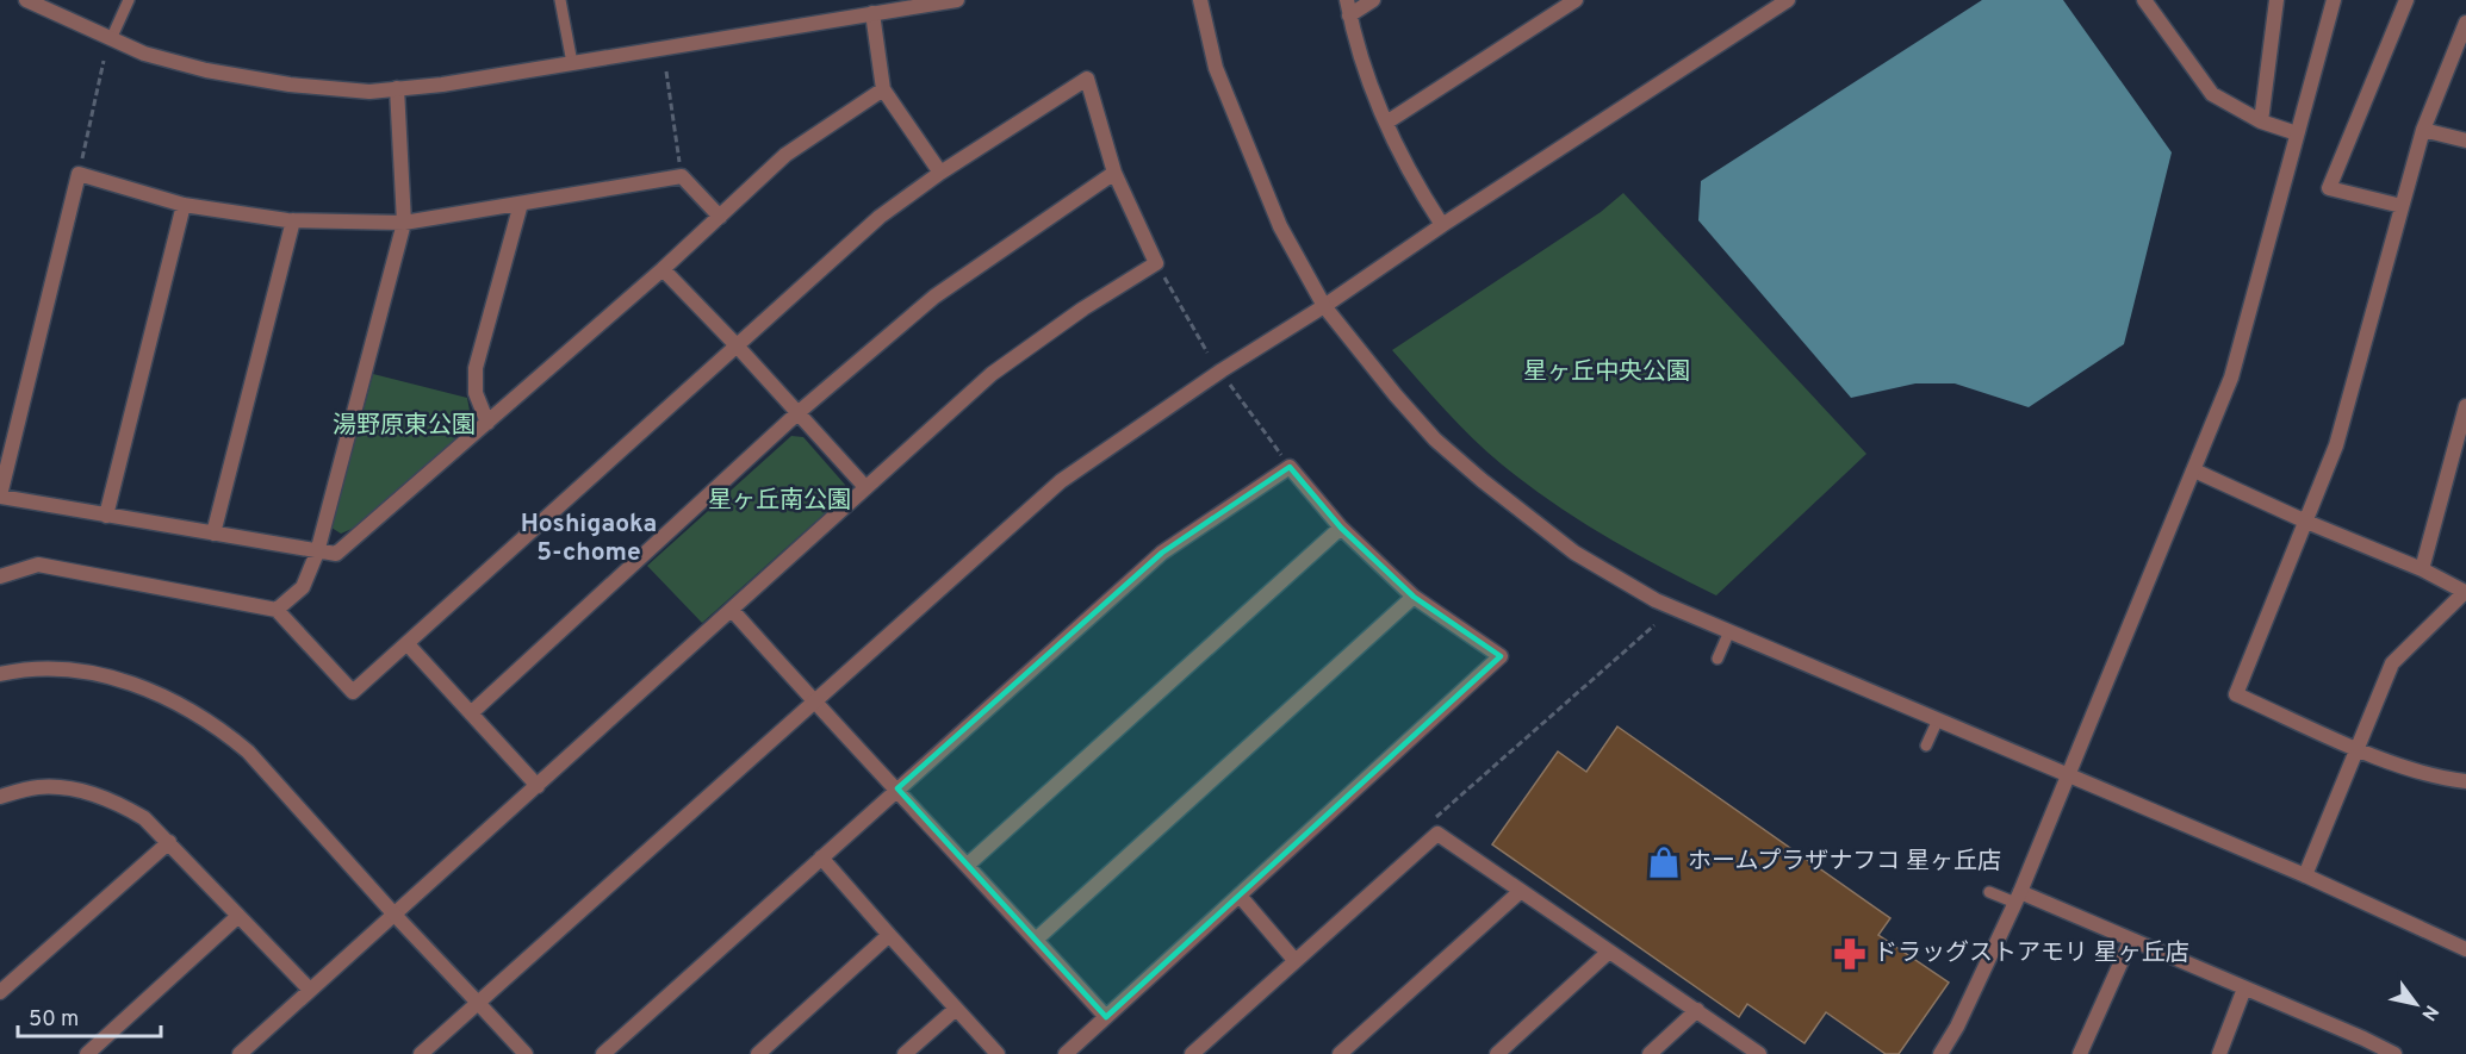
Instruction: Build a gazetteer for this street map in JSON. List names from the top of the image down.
{
  "districts": ["Hoshigaoka 5-chome"],
  "parks": ["星ヶ丘中央公園", "湯野原東公園", "星ヶ丘南公園"],
  "places": {
    "shop": ["ホームプラザナフコ 星ヶ丘店"],
    "pharmacy": ["ドラッグストアモリ 星ヶ丘店"]
  },
  "scale_bar": "50 m",
  "north": "bottom right"
}
